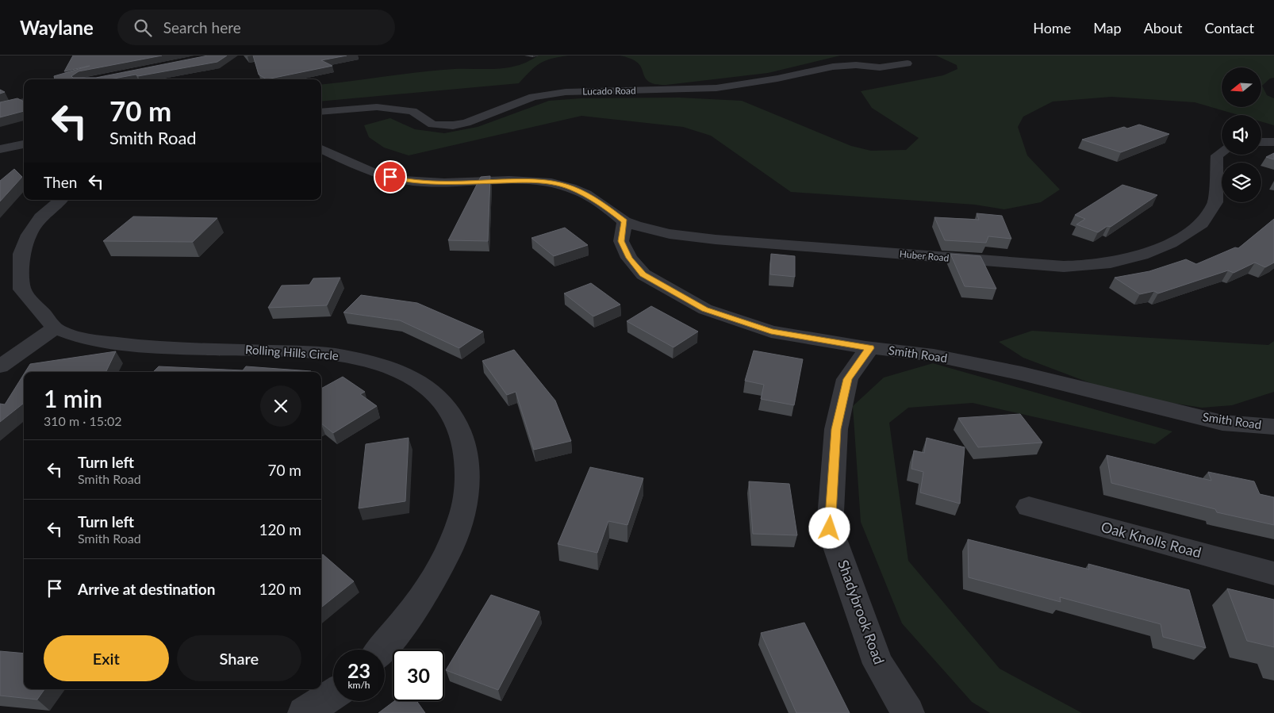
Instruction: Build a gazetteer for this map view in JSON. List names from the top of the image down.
{
  "streets": {
    "street": [
      "Lucado Road",
      "Huber Road",
      "Rolling Hills Circle",
      "Smith Road",
      "Oak Knolls Road",
      "Shadybrook Road"
    ]
  },
  "crossings": [
    ["Huber Road", "Smith Road"],
    ["Smith Road", "Shadybrook Road"]
  ],
  "north": "left",
  "page": {
    "header": "Waylane",
    "search": "Search here",
    "nav": [
      "Home",
      "Map",
      "About",
      "Contact"
    ],
    "turn": ["70 m", "Smith Road"],
    "then": "Then",
    "heading": ["1 min", "310 m · 15:02"],
    "list": [
      {
        "name": "Turn left",
        "note": "Smith Road",
        "value": "70 m"
      },
      {
        "name": "Turn left",
        "note": "Smith Road",
        "value": "120 m"
      },
      {
        "name": "Arrive at destination",
        "value": "120 m"
      }
    ],
    "buttons": ["Exit", "Share"],
    "speed": "23 km/h",
    "limit": "30"
  }
}
